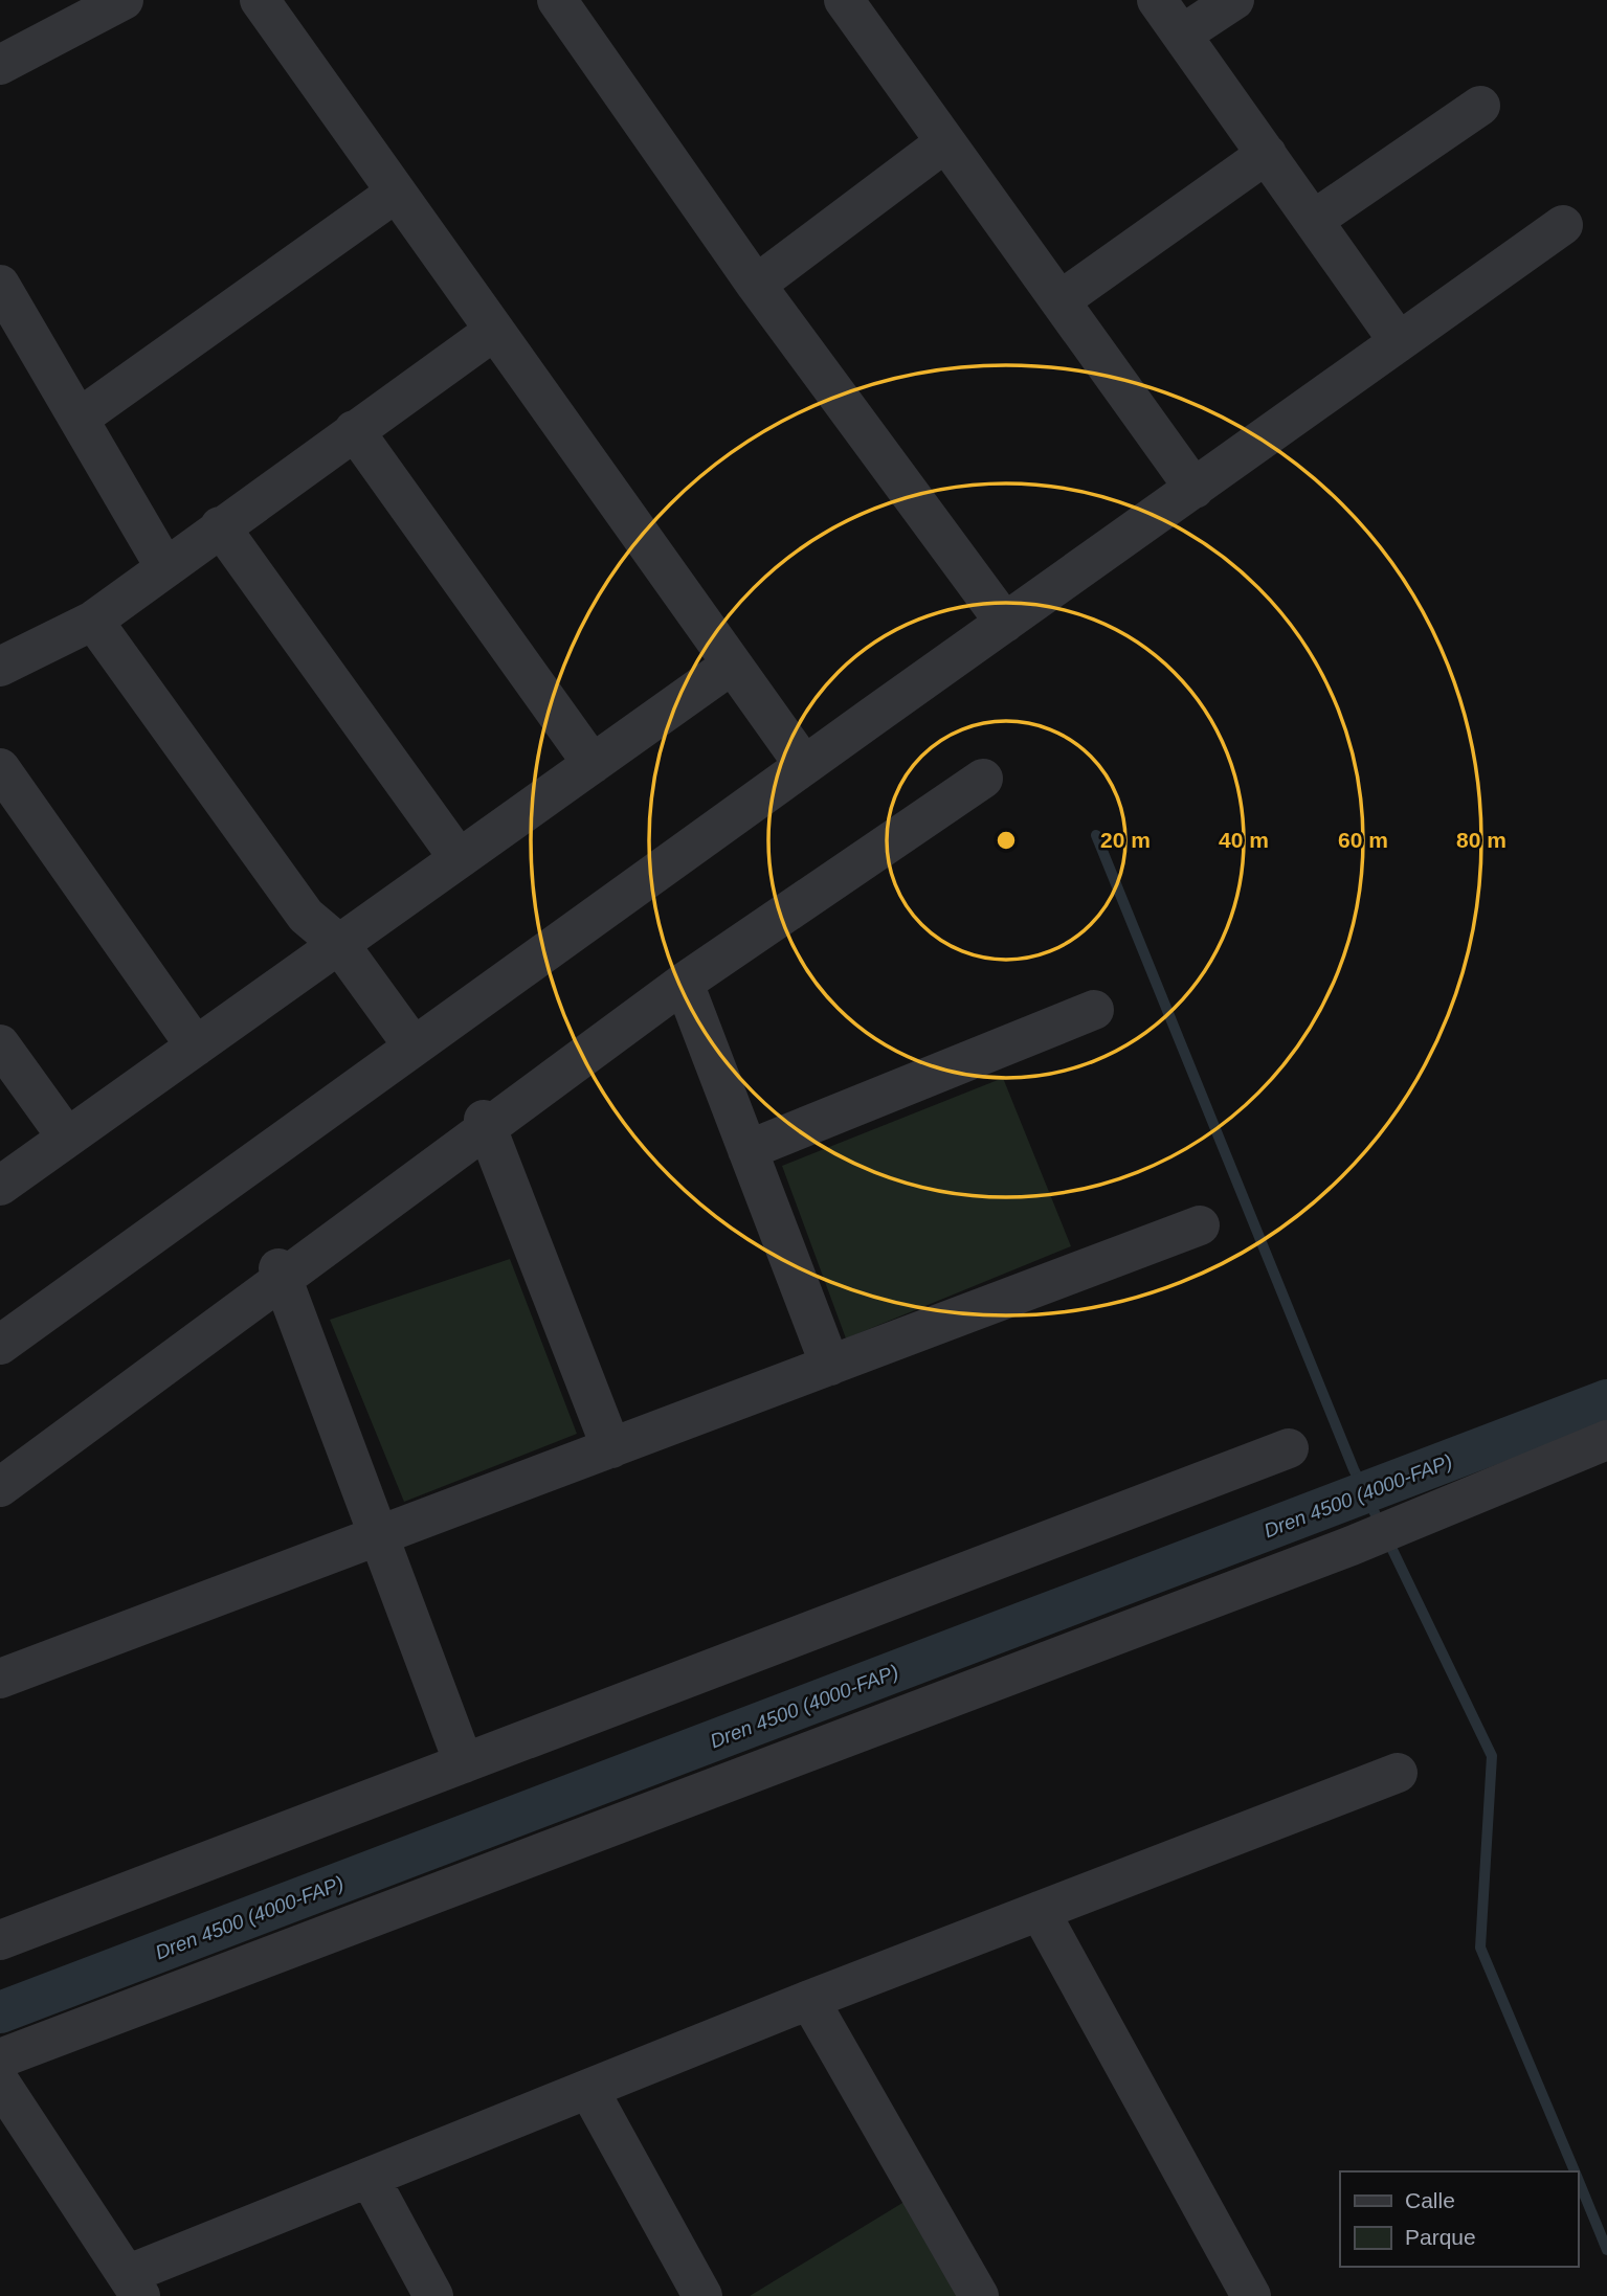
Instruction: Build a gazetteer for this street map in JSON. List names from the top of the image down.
{
  "water": ["Dren 4500 (4000-FAP)"],
  "legend": ["Calle", "Parque"],
  "rings": [
    "20 m",
    "40 m",
    "60 m",
    "80 m"
  ]
}
